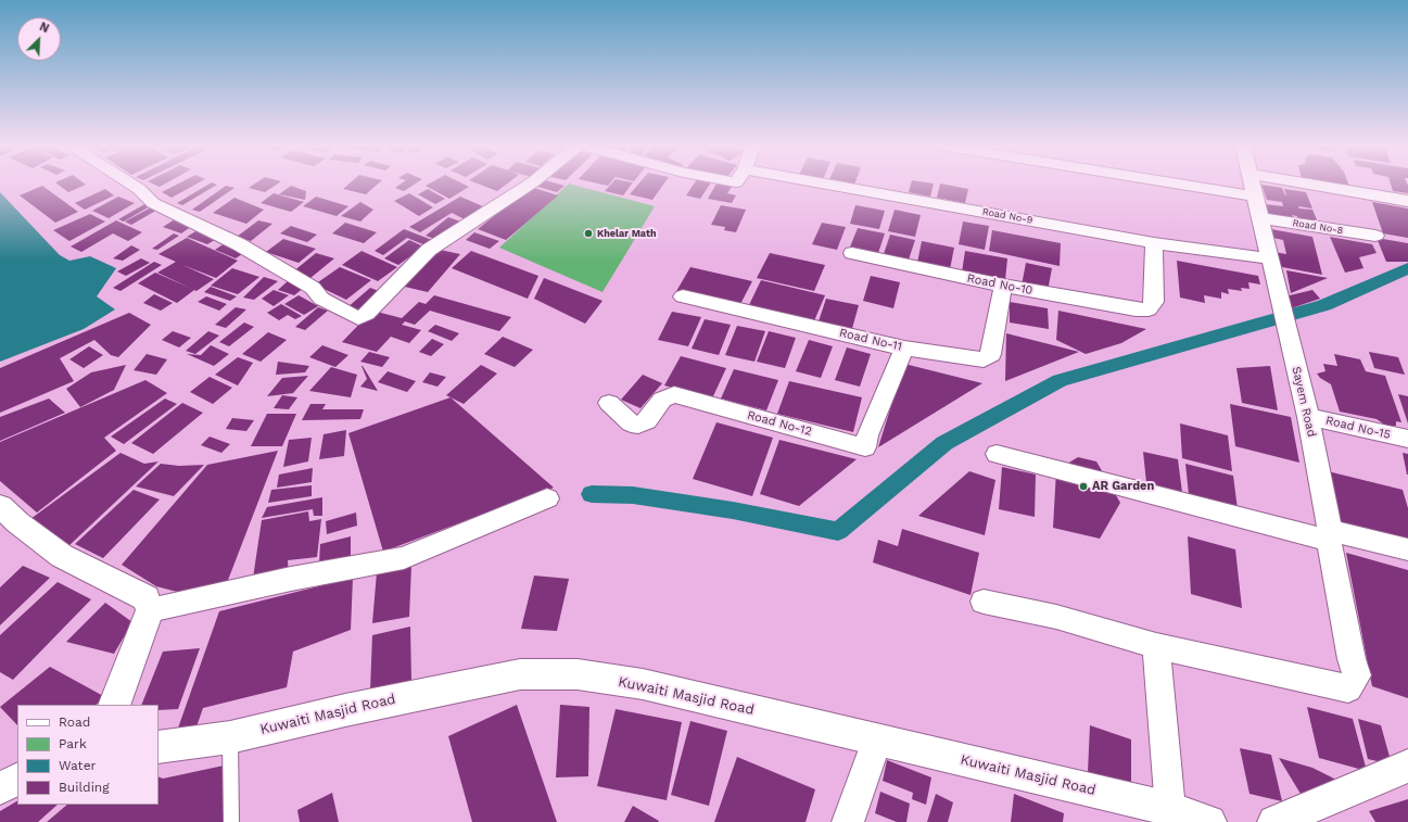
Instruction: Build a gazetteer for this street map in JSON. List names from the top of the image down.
{
  "streets": {
    "street": [
      "Road No-9",
      "Road No-8",
      "Road No-10",
      "Road No-11",
      "Sayem Road",
      "Road No-12",
      "Road No-15",
      "Kuwaiti Masjid Road"
    ]
  },
  "crossings": [
    ["Road No-9", "Road No-10"],
    ["Road No-9", "Sayem Road"],
    ["Road No-8", "Sayem Road"],
    ["Road No-10", "Road No-11"],
    ["Road No-11", "Road No-12"],
    ["Sayem Road", "Road No-15"]
  ],
  "places": ["Khelar Math", "AR Garden"],
  "legend": [
    "Road",
    "Park",
    "Water",
    "Building"
  ],
  "north": "top right"
}
